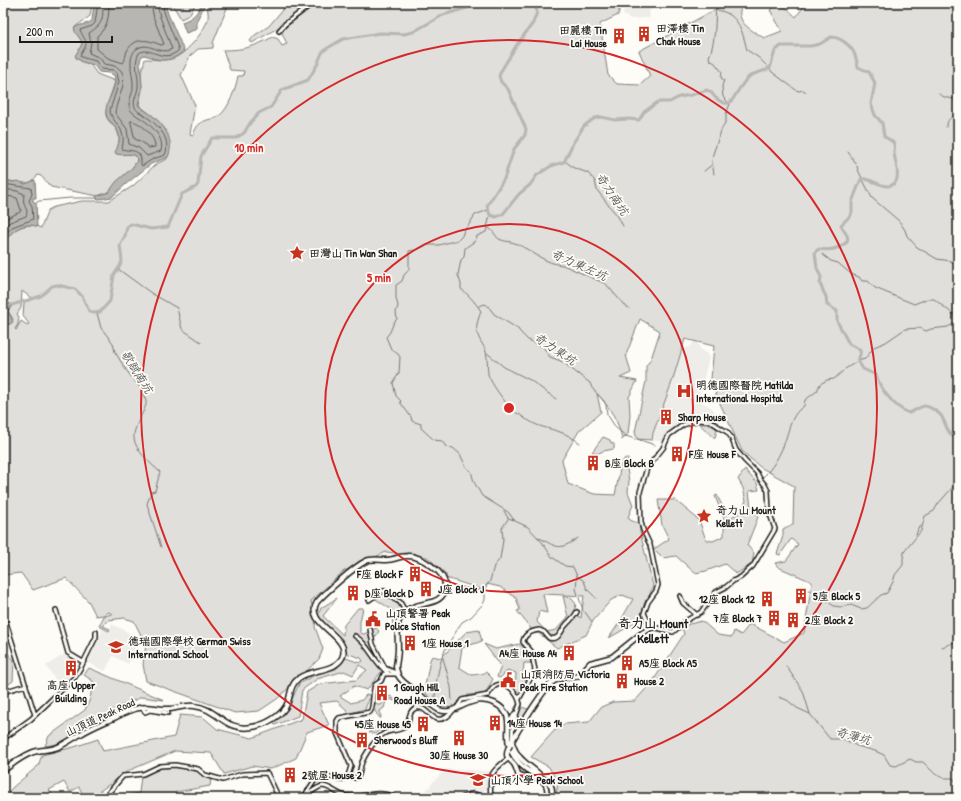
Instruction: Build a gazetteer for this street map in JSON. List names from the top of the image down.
{
  "streets": {
    "main road": ["山頂道 Peak Road"]
  },
  "districts": ["奇力山 Mount Kellett"],
  "water": [
    "奇力南坑",
    "奇力東左坑",
    "奇力東坑",
    "歌賦南坑",
    "奇薄坑"
  ],
  "places": {
    "building": [
      "田澤樓 Tin Chak House",
      "田麗樓 Tin Lai House",
      "Sharp House",
      "F座 House F",
      "B座 Block B",
      "F座 Block F",
      "J座 Block J",
      "D座 Block D",
      "5座 Block 5",
      "12座 Block 12",
      "7座 Block 7",
      "2座 Block 2",
      "1座 House 1",
      "A4座 House A4",
      "A5座 Block A5",
      "高座 Upper Building",
      "House 2",
      "1 Gough Hill Road House A",
      "14座 House 14",
      "45座 House 45",
      "30座 House 30",
      "Sherwood's Bluff",
      "2號屋 House 2"
    ],
    "place": ["田灣山 Tin Wan Shan", "奇力山 Mount Kellett"],
    "hospital": ["明德國際醫院 Matilda International Hospital"],
    "public building": ["山頂警署 Peak Police Station", "山頂消防局 Victoria Peak Fire Station"],
    "school or university": ["德瑞國際學校 German Swiss International School", "山頂小學 Peak School"]
  },
  "scale_bar": "200 m",
  "rings": ["10 min", "5 min"]
}
